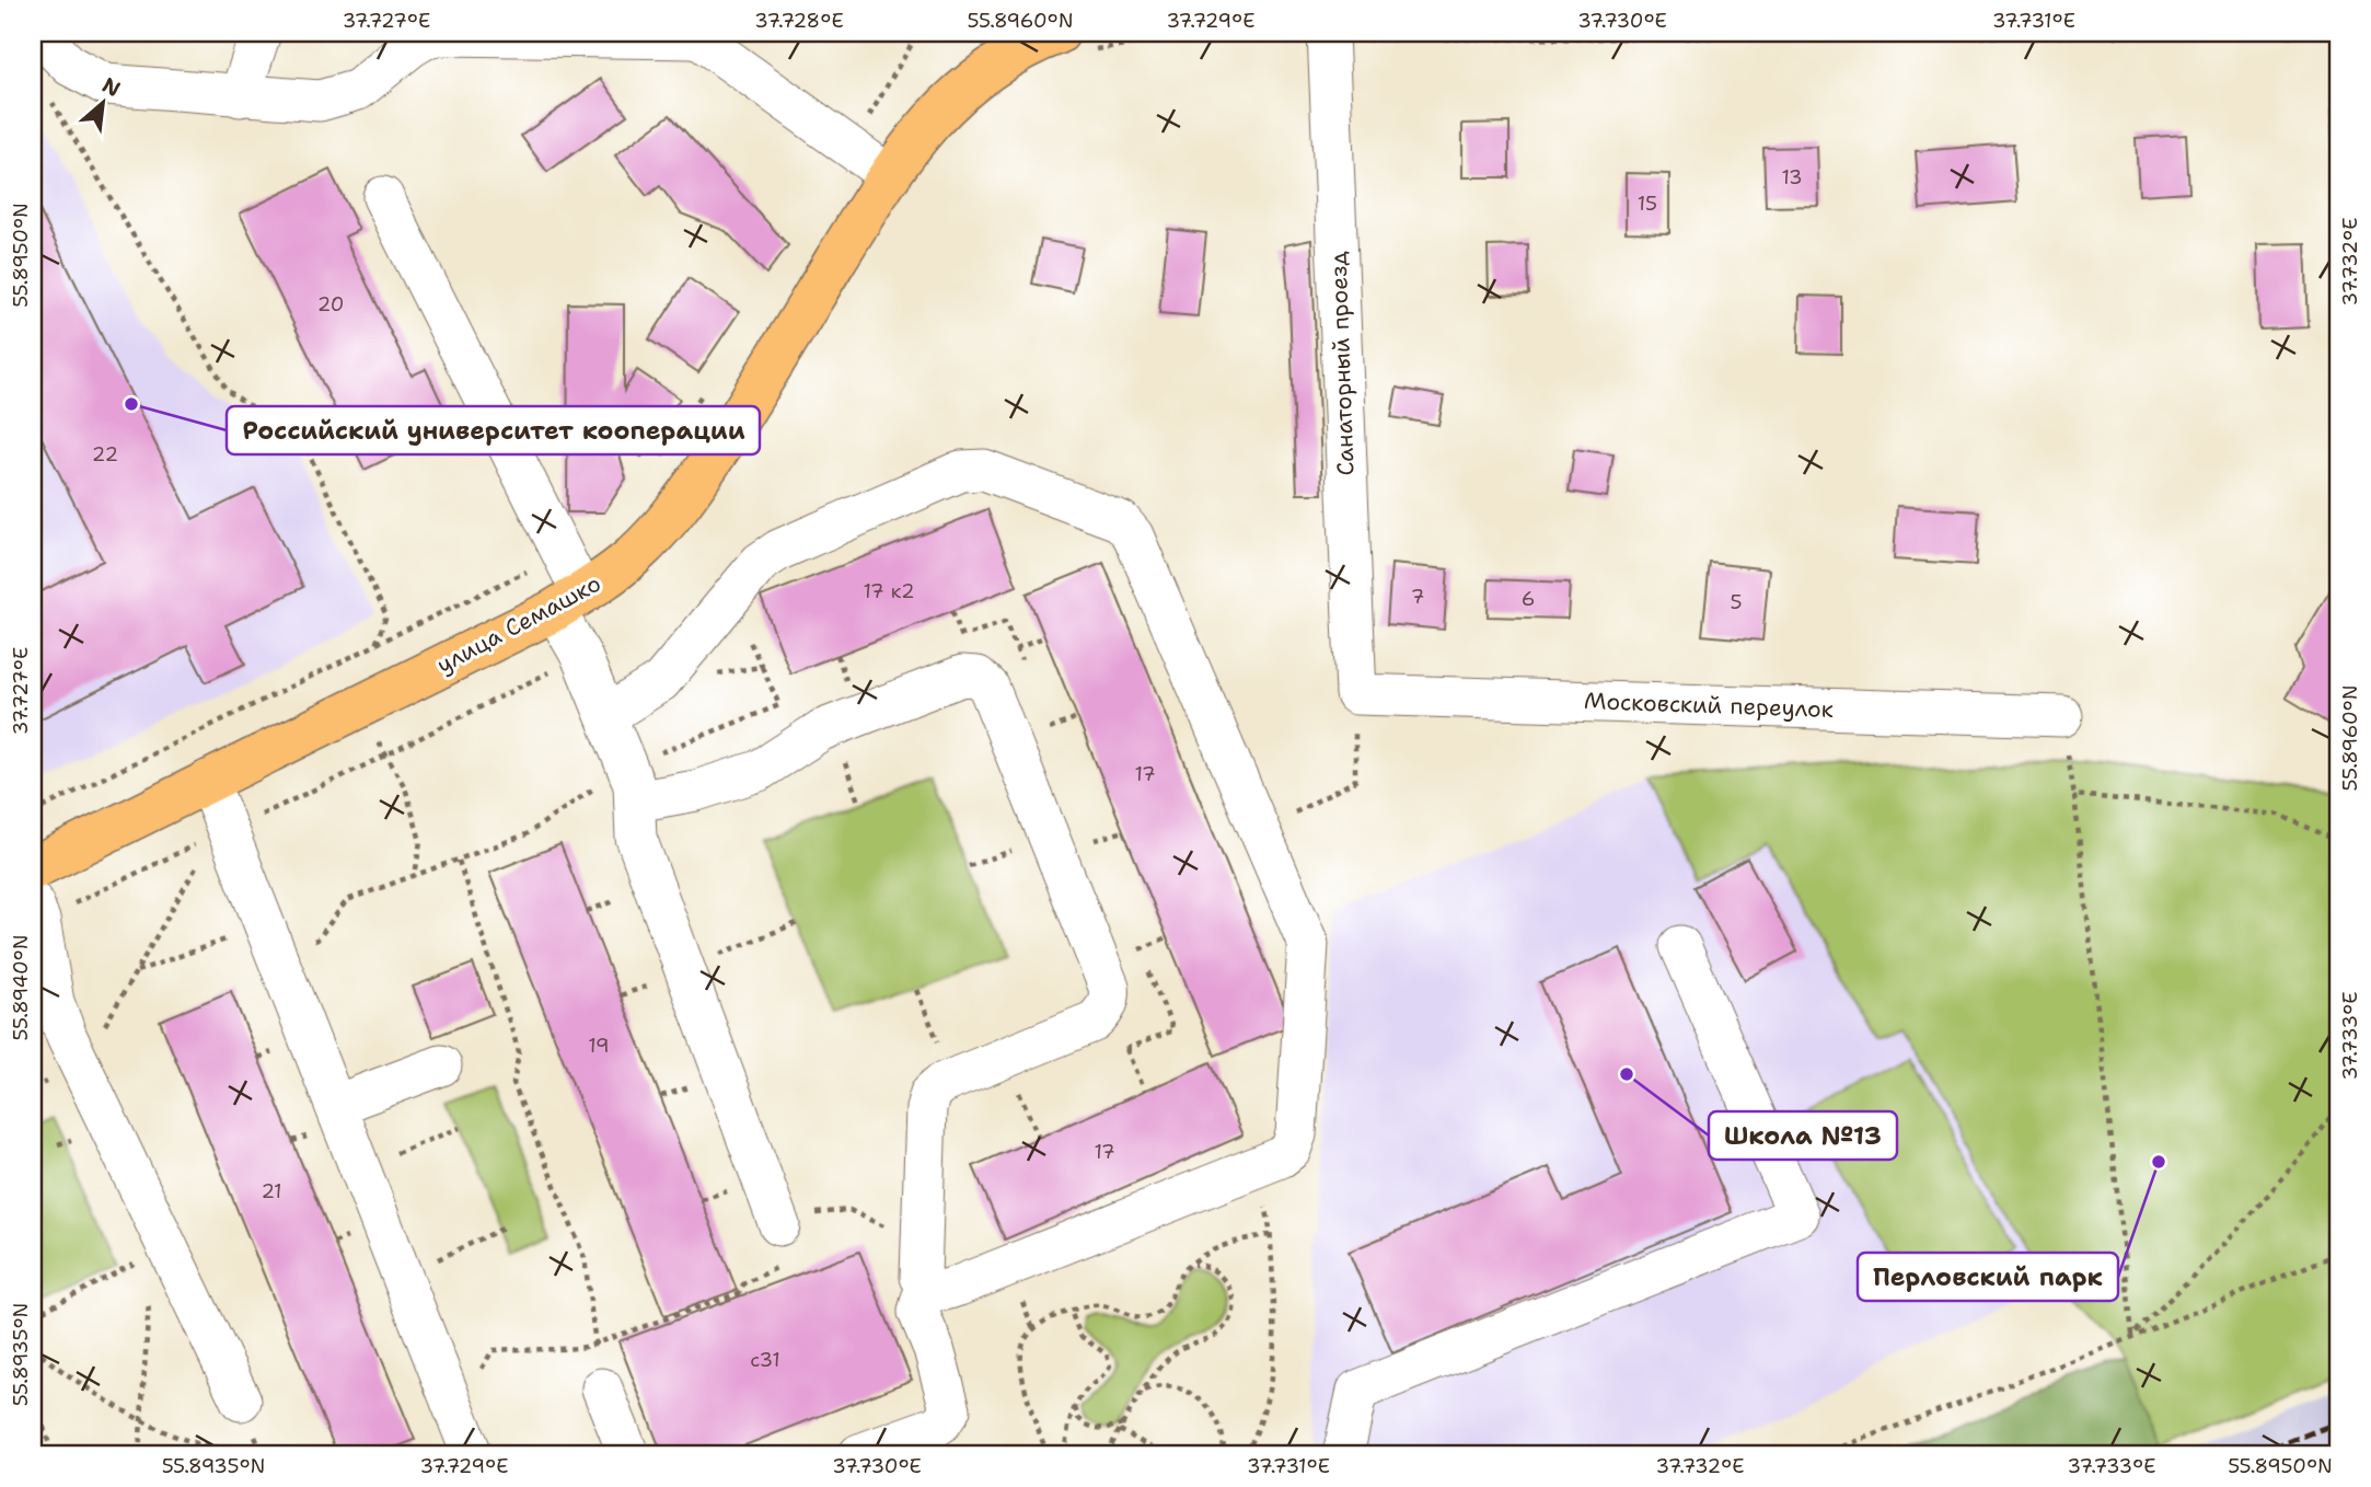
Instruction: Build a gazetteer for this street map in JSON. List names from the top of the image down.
{
  "streets": {
    "main road": ["улица Семашко"],
    "lane": ["Санаторный проезд", "Московский переулок"]
  },
  "crossings": [
    ["Санаторный проезд", "Московский переулок"]
  ],
  "places": ["Российский университет кооперации", "Школа №13", "Перловский парк"],
  "house_numbers": [
    "13",
    "15",
    "20",
    "22",
    "17 к2",
    "7",
    "6",
    "5",
    "17",
    "19",
    "17",
    "21",
    "с31"
  ],
  "north": "top right",
  "coordinates": [
    "37.727°E",
    "37.728°E",
    "55.8960°N",
    "37.729°E",
    "37.730°E",
    "37.731°E",
    "55.8950°N",
    "37.732°E",
    "55.8940°N",
    "37.733°E",
    "55.8935°N"
  ]
}
